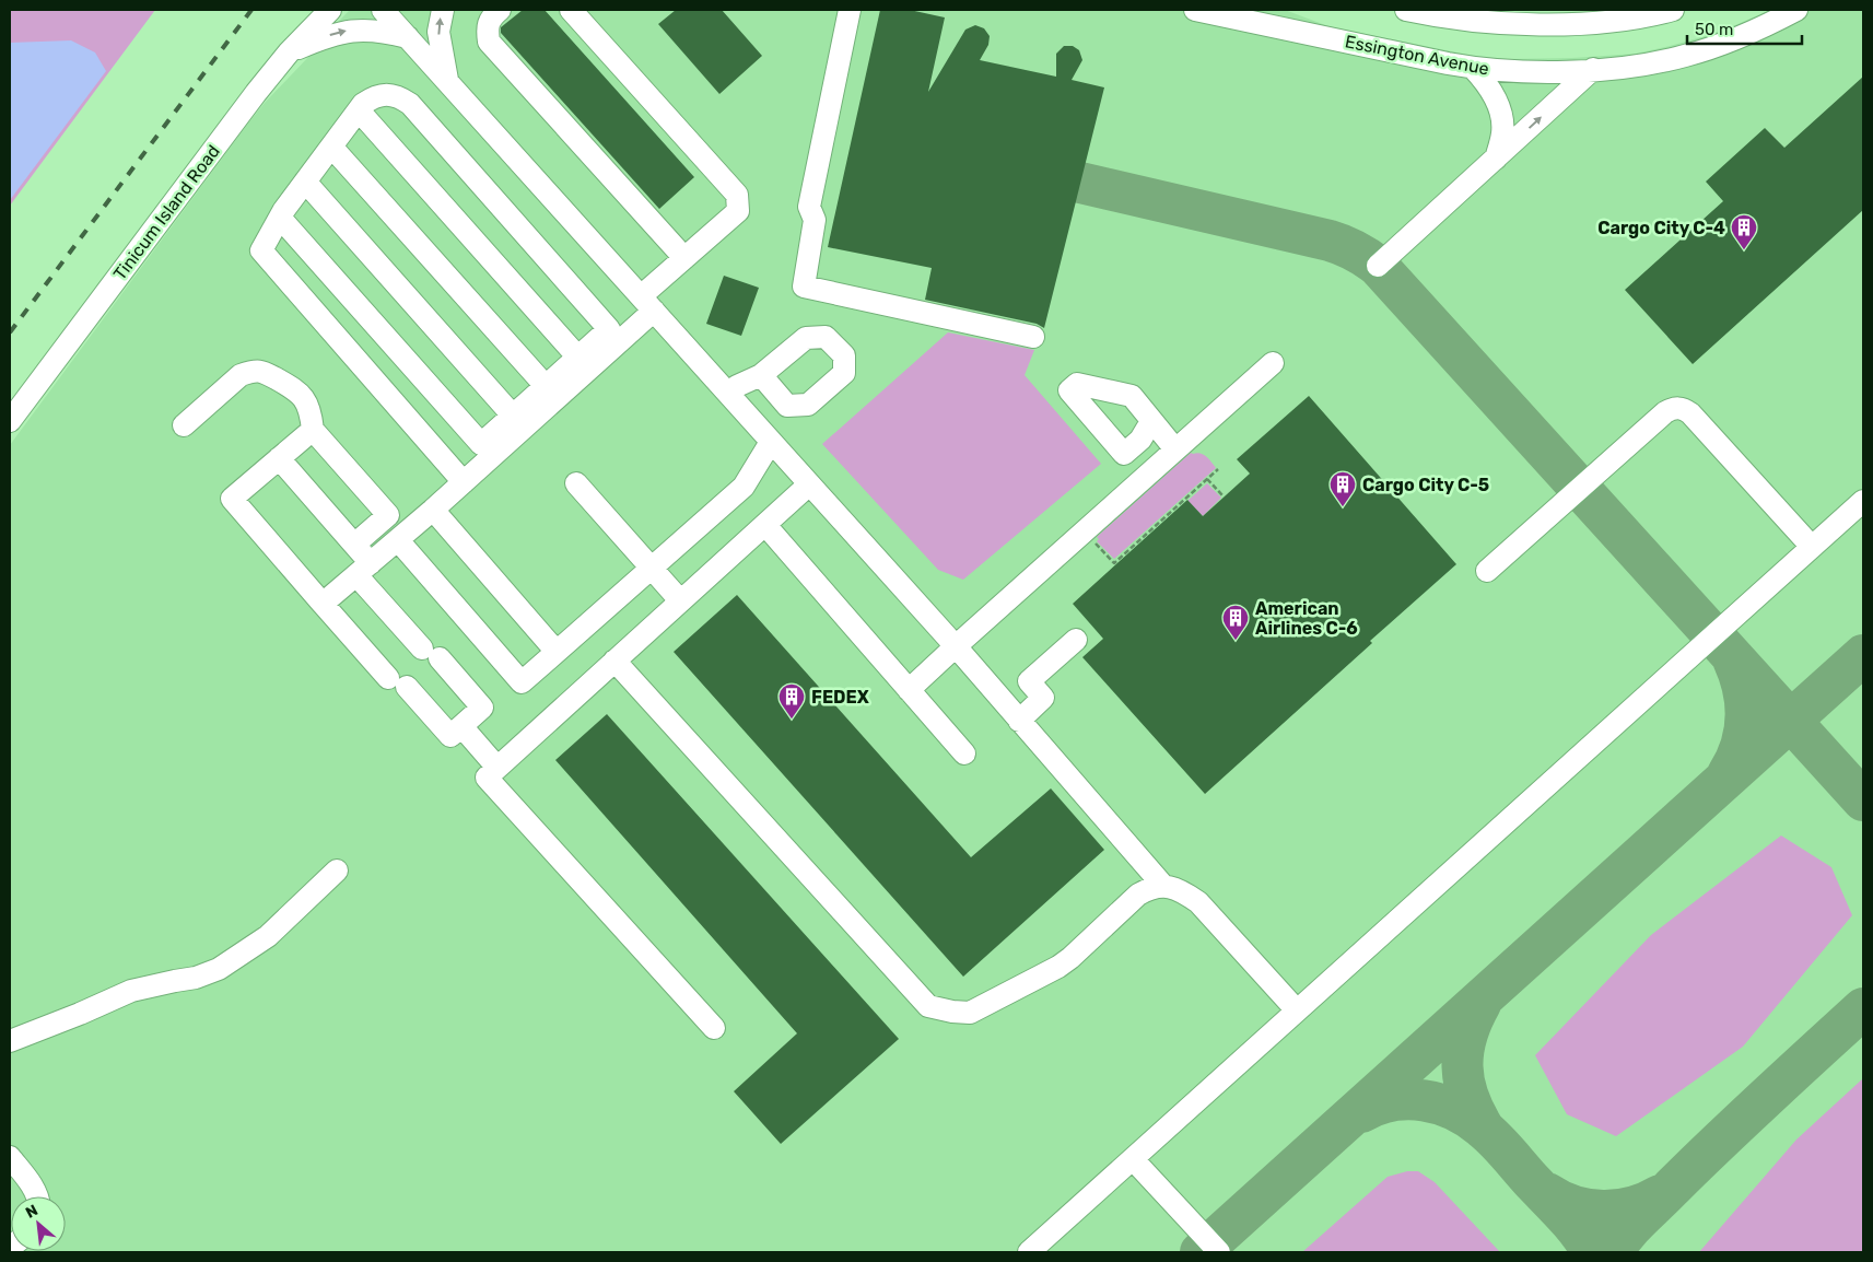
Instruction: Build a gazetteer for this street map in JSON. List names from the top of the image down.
{
  "streets": {
    "street": ["Essington Avenue", "Tinicum Island Road"]
  },
  "places": {
    "building": [
      "Cargo City C-4",
      "Cargo City C-5",
      "American Airlines C-6",
      "FEDEX"
    ]
  },
  "scale_bar": "50 m",
  "north": "top left"
}
